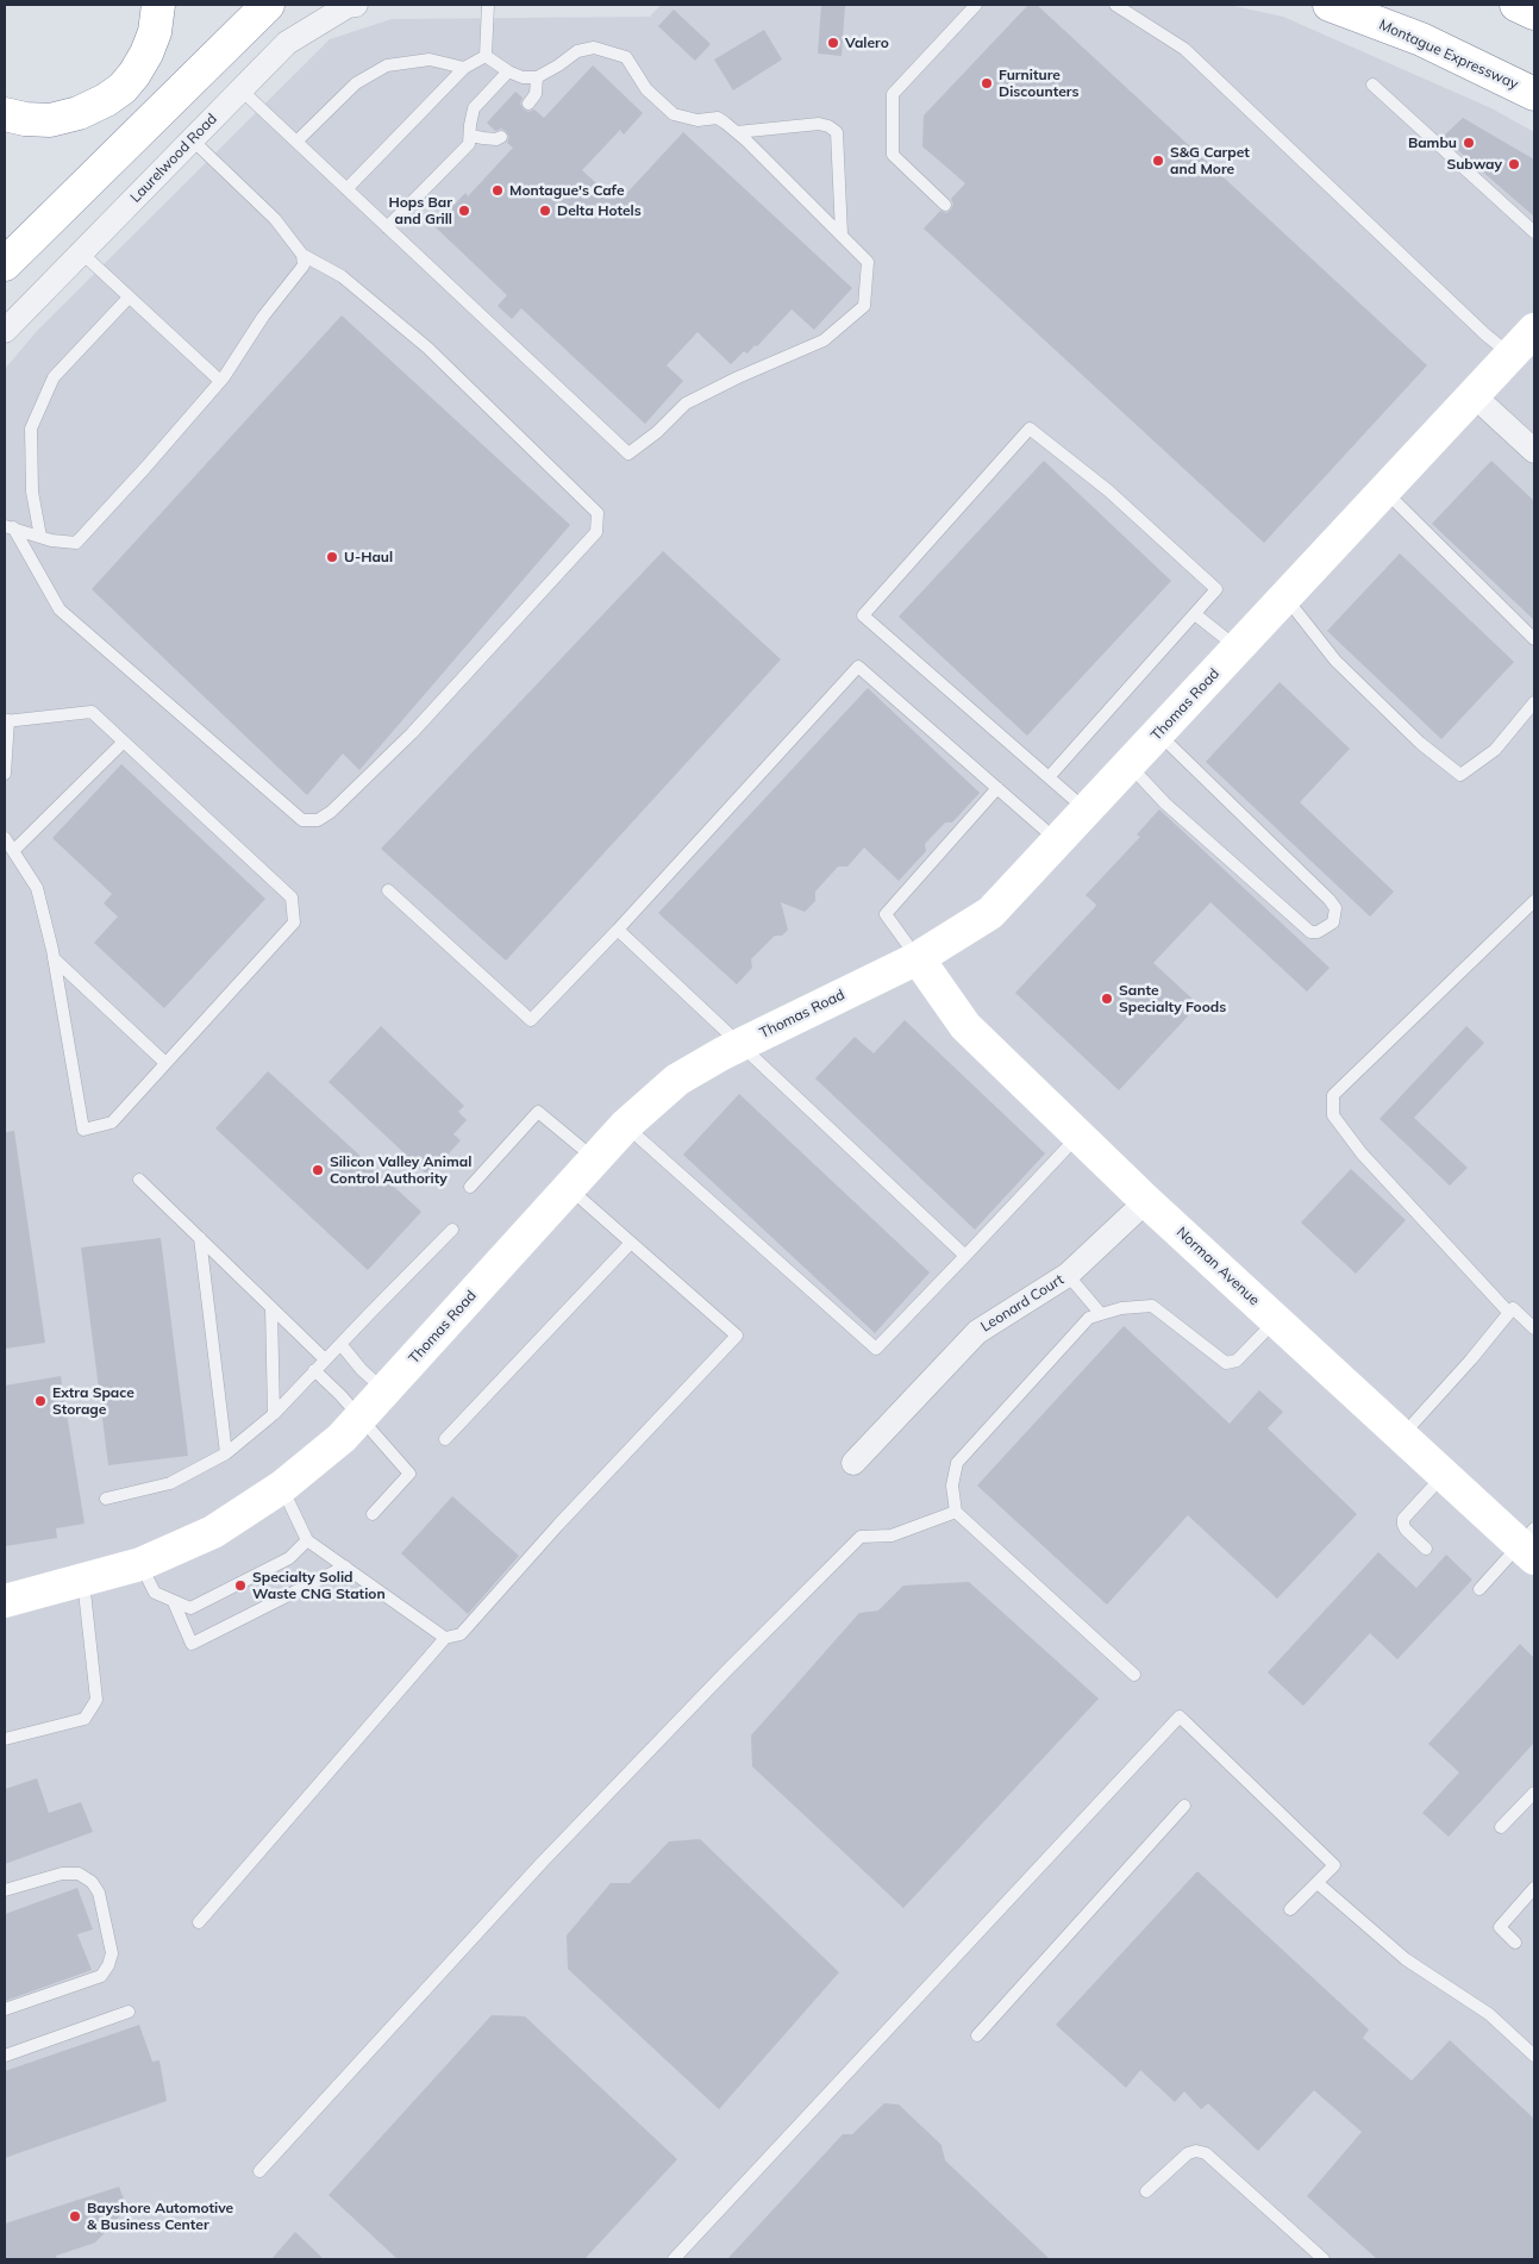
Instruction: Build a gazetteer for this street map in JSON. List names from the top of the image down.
{
  "streets": {
    "main road": ["Montague Expressway", "Thomas Road", "Norman Avenue"],
    "street": ["Laurelwood Road", "Leonard Court"]
  },
  "crossings": [
    ["Thomas Road", "Norman Avenue"],
    ["Norman Avenue", "Leonard Court"]
  ],
  "places": [
    "Valero",
    "Furniture Discounters",
    "Bambu",
    "S&G Carpet and More",
    "Subway",
    "Montague's Cafe",
    "Hops Bar and Grill",
    "Delta Hotels",
    "U-Haul",
    "Sante Specialty Foods",
    "Silicon Valley Animal Control Authority",
    "Extra Space Storage",
    "Specialty Solid Waste CNG Station",
    "Bayshore Automotive & Business Center"
  ]
}
